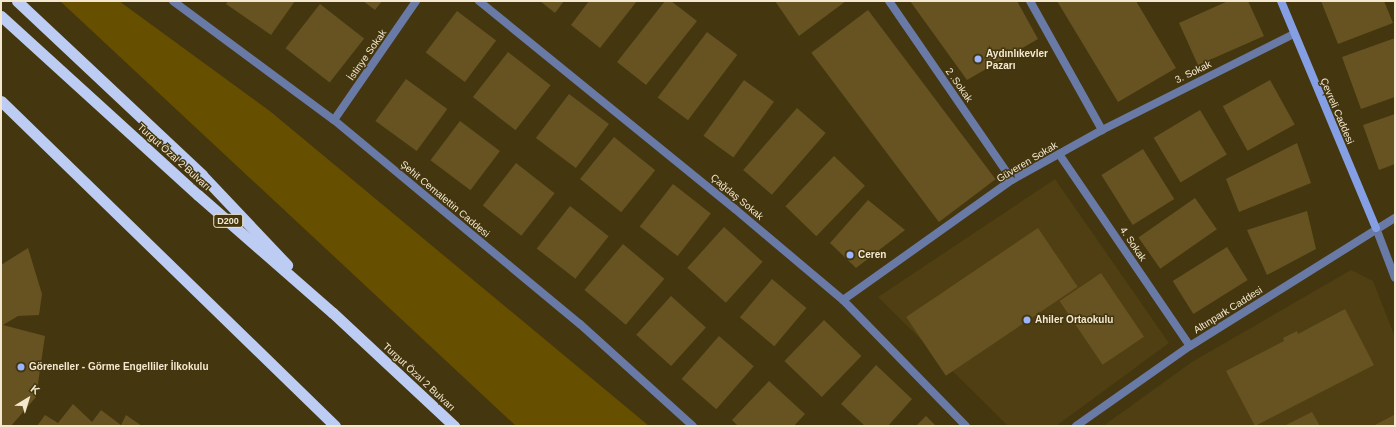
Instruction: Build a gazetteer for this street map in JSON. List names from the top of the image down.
{
  "streets": {
    "highway": ["Turgut Özal 2 Bulvarı", "D200"],
    "main road": ["Çevreli Caddesi"],
    "street": [
      "İstinye Sokak",
      "3. Sokak",
      "2 .Sokak",
      "Güveren Sokak",
      "Çağdaş Sokak",
      "Şehit Cemalettin Caddesi",
      "4. Sokak",
      "Altınpark Caddesi"
    ]
  },
  "crossings": [
    ["İstinye Sokak", "Şehit Cemalettin Caddesi"],
    ["3. Sokak", "Çevreli Caddesi"],
    ["3. Sokak", "Güveren Sokak"],
    ["2 .Sokak", "Güveren Sokak"],
    ["Çevreli Caddesi", "Altınpark Caddesi"],
    ["Güveren Sokak", "Çağdaş Sokak"],
    ["Güveren Sokak", "4. Sokak"],
    ["4. Sokak", "Altınpark Caddesi"]
  ],
  "places": [
    "Aydınlıkevler Pazarı",
    "Ceren",
    "Ahiler Ortaokulu",
    "Göreneller - Görme Engelliler İlkokulu"
  ],
  "north": "top right"
}
